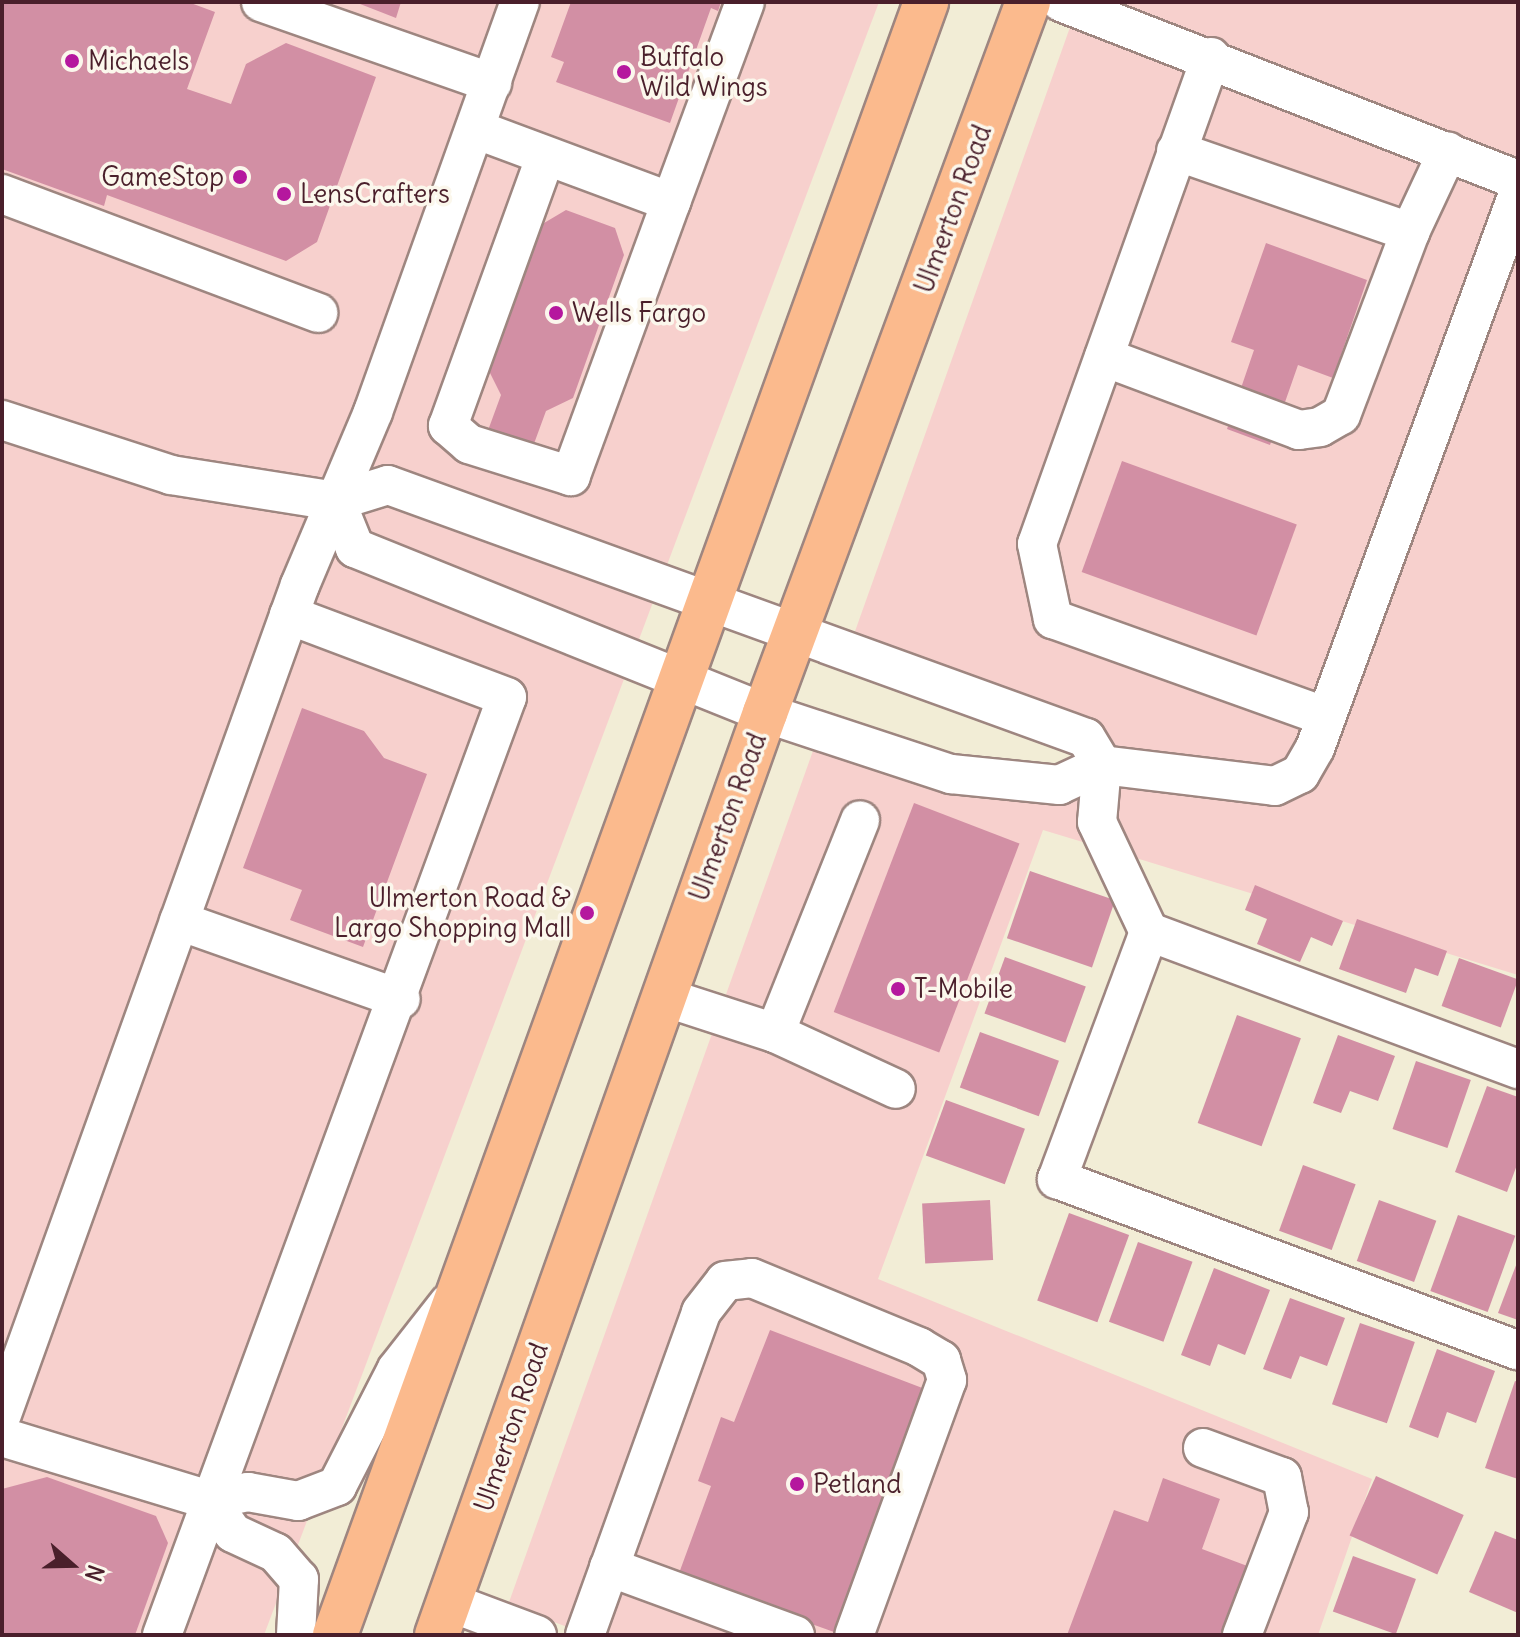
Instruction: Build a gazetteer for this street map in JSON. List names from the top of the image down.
{
  "streets": {
    "main road": ["Ulmerton Road"]
  },
  "places": [
    "Michaels",
    "Buffalo Wild Wings",
    "GameStop",
    "LensCrafters",
    "Wells Fargo",
    "Ulmerton Road & Largo Shopping Mall",
    "T-Mobile",
    "Petland"
  ],
  "north": "right"
}
